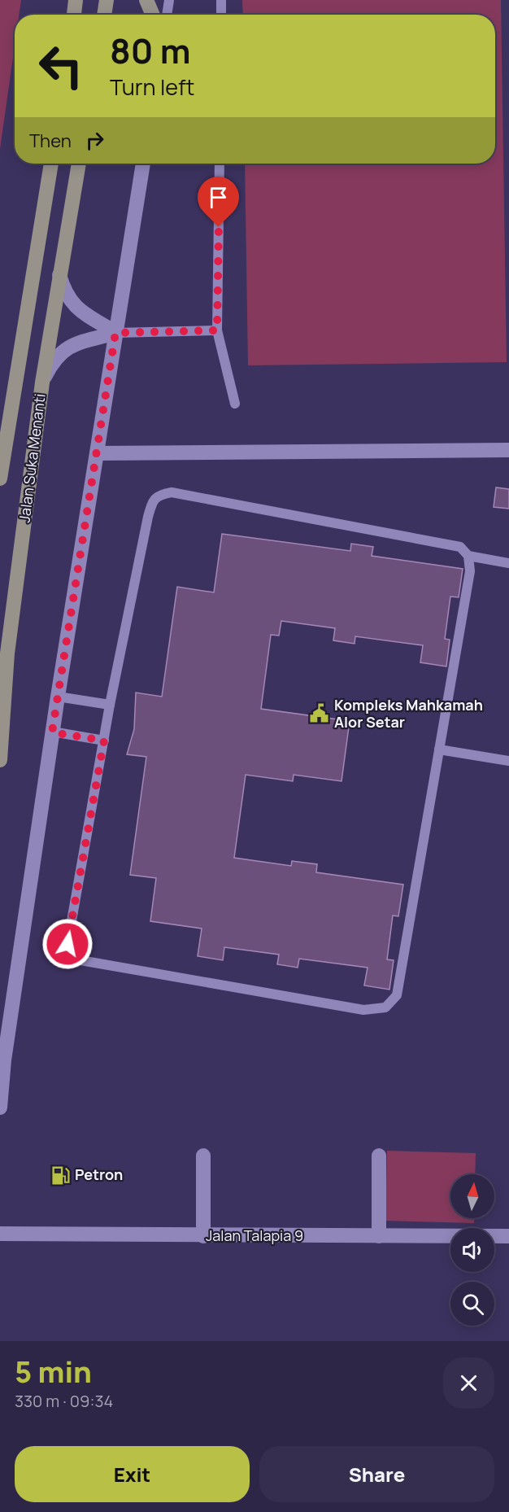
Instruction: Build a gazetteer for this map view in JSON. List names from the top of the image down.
{
  "streets": {
    "main road": ["Jalan Suka Menanti"],
    "street": ["Jalan Talapia 9"]
  },
  "places": {
    "public building": ["Kompleks Mahkamah Alor Setar"],
    "fuel station": ["Petron"]
  },
  "north": "top",
  "page": {
    "turn": ["80 m", "Turn left"],
    "then": "Then",
    "heading": ["5 min", "330 m · 09:34"],
    "buttons": ["Exit", "Share"]
  }
}
